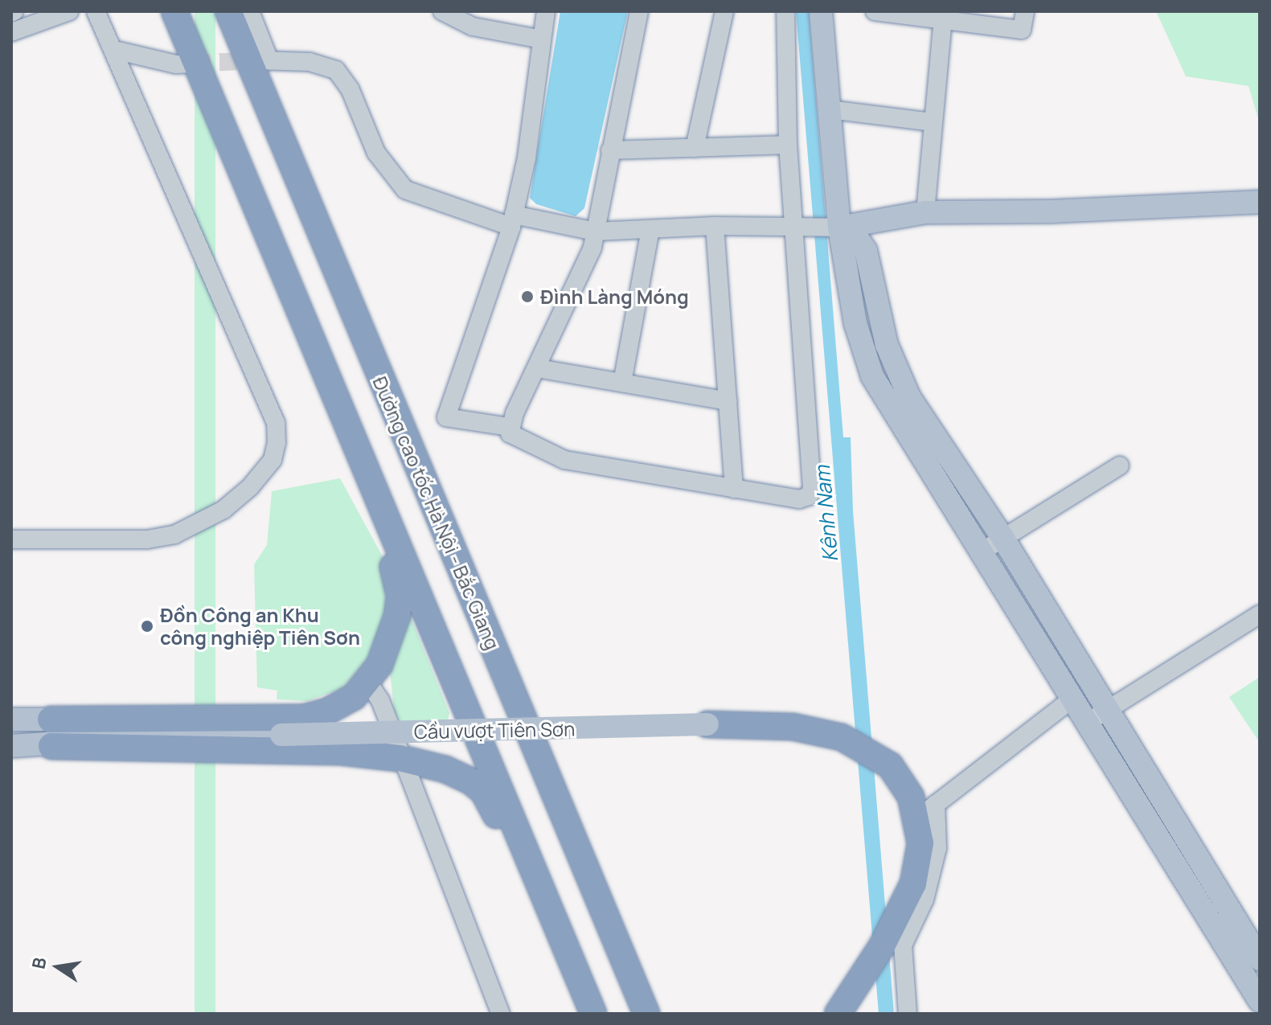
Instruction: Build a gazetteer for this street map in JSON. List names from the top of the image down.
{
  "streets": {
    "highway": ["Đường cao tốc Hà Nội - Bắc Giang"],
    "main road": ["Cầu vượt Tiên Sơn"]
  },
  "water": ["Kênh Nam"],
  "places": ["Đình Làng Móng", "Đồn Công an Khu công nghiệp Tiên Sơn"],
  "north": "left"
}
